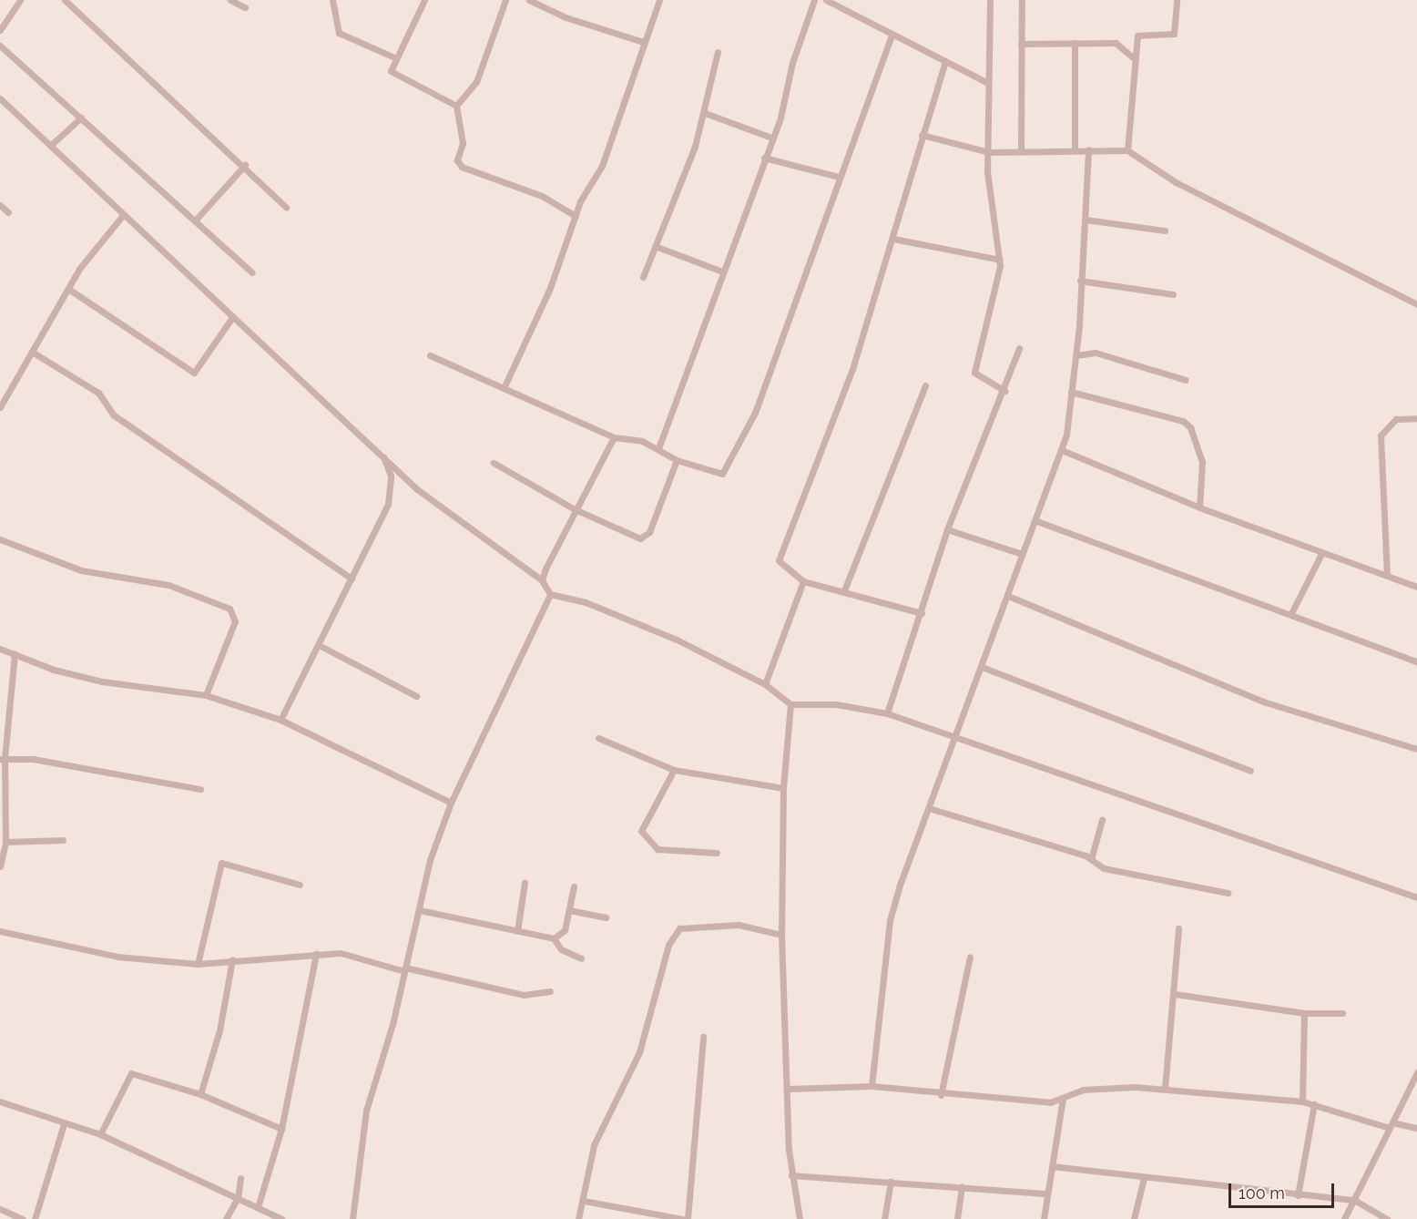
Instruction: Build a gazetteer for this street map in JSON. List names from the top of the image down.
{
  "scale_bar": "100 m"
}
